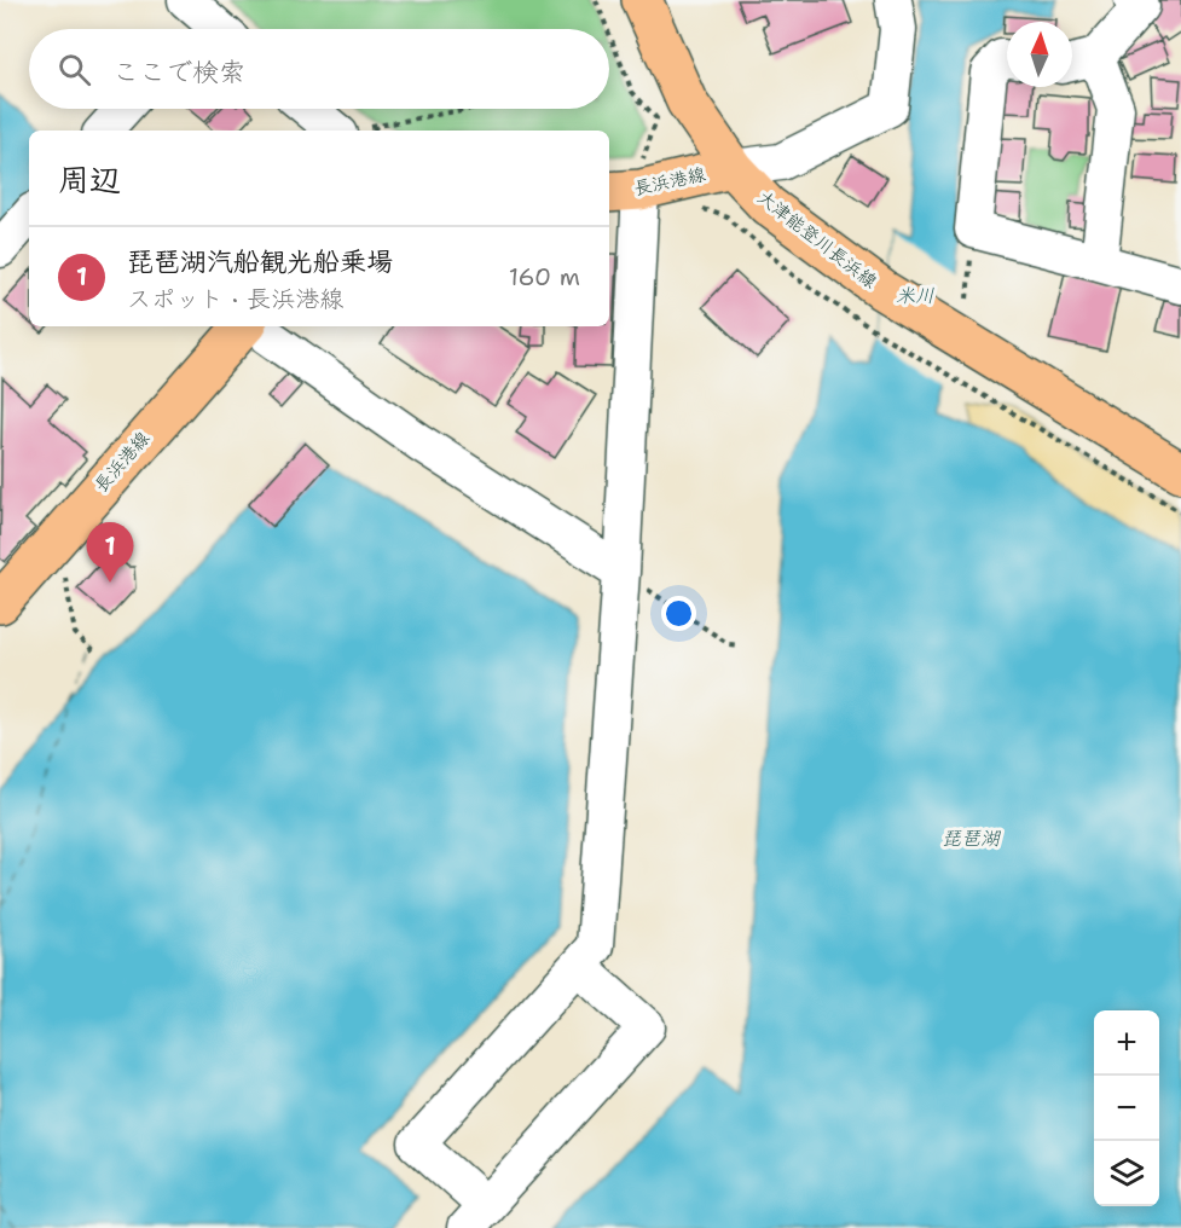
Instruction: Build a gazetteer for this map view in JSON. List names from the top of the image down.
{
  "streets": {
    "main road": ["長浜港線", "大津能登川長浜線"]
  },
  "crossings": [
    ["長浜港線", "大津能登川長浜線"]
  ],
  "water": ["米川", "琵琶湖"],
  "north": "top",
  "page": {
    "search": "ここで検索",
    "heading": "周辺",
    "list": [
      {
        "mark": "1",
        "name": "琵琶湖汽船観光船乗場",
        "note": "スポット · 長浜港線",
        "value": "160 m"
      }
    ],
    "pins": "1",
    "map_buttons": ["+", "−"]
  }
}
